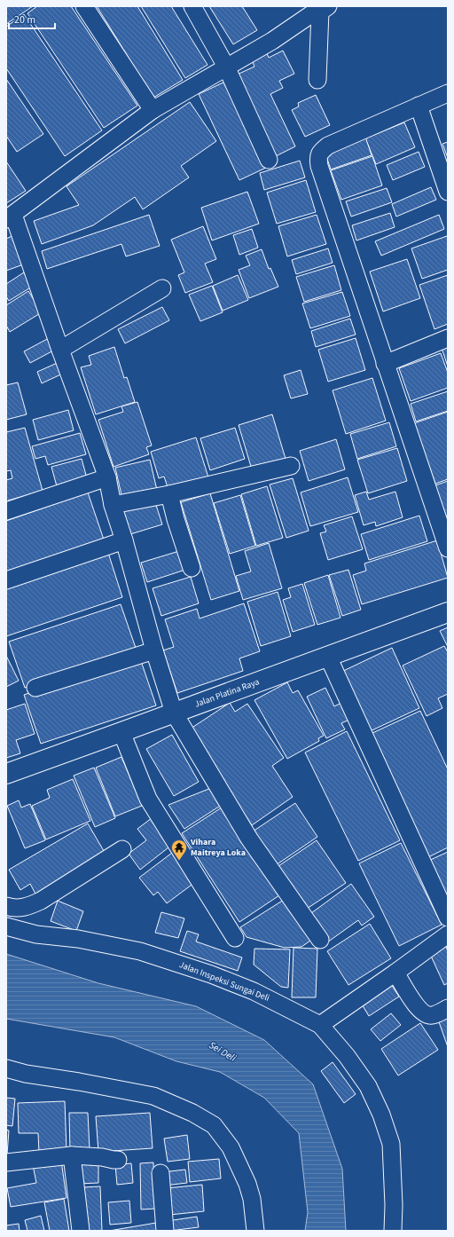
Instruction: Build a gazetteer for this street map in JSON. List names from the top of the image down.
{
  "streets": {
    "main road": ["Jalan Platina Raya"],
    "street": ["Jalan Inspeksi Sungai Deli"]
  },
  "water": ["Sei Deli"],
  "places": {
    "temple": ["Vihara Maitreya Loka"]
  },
  "scale_bar": "20 m"
}
